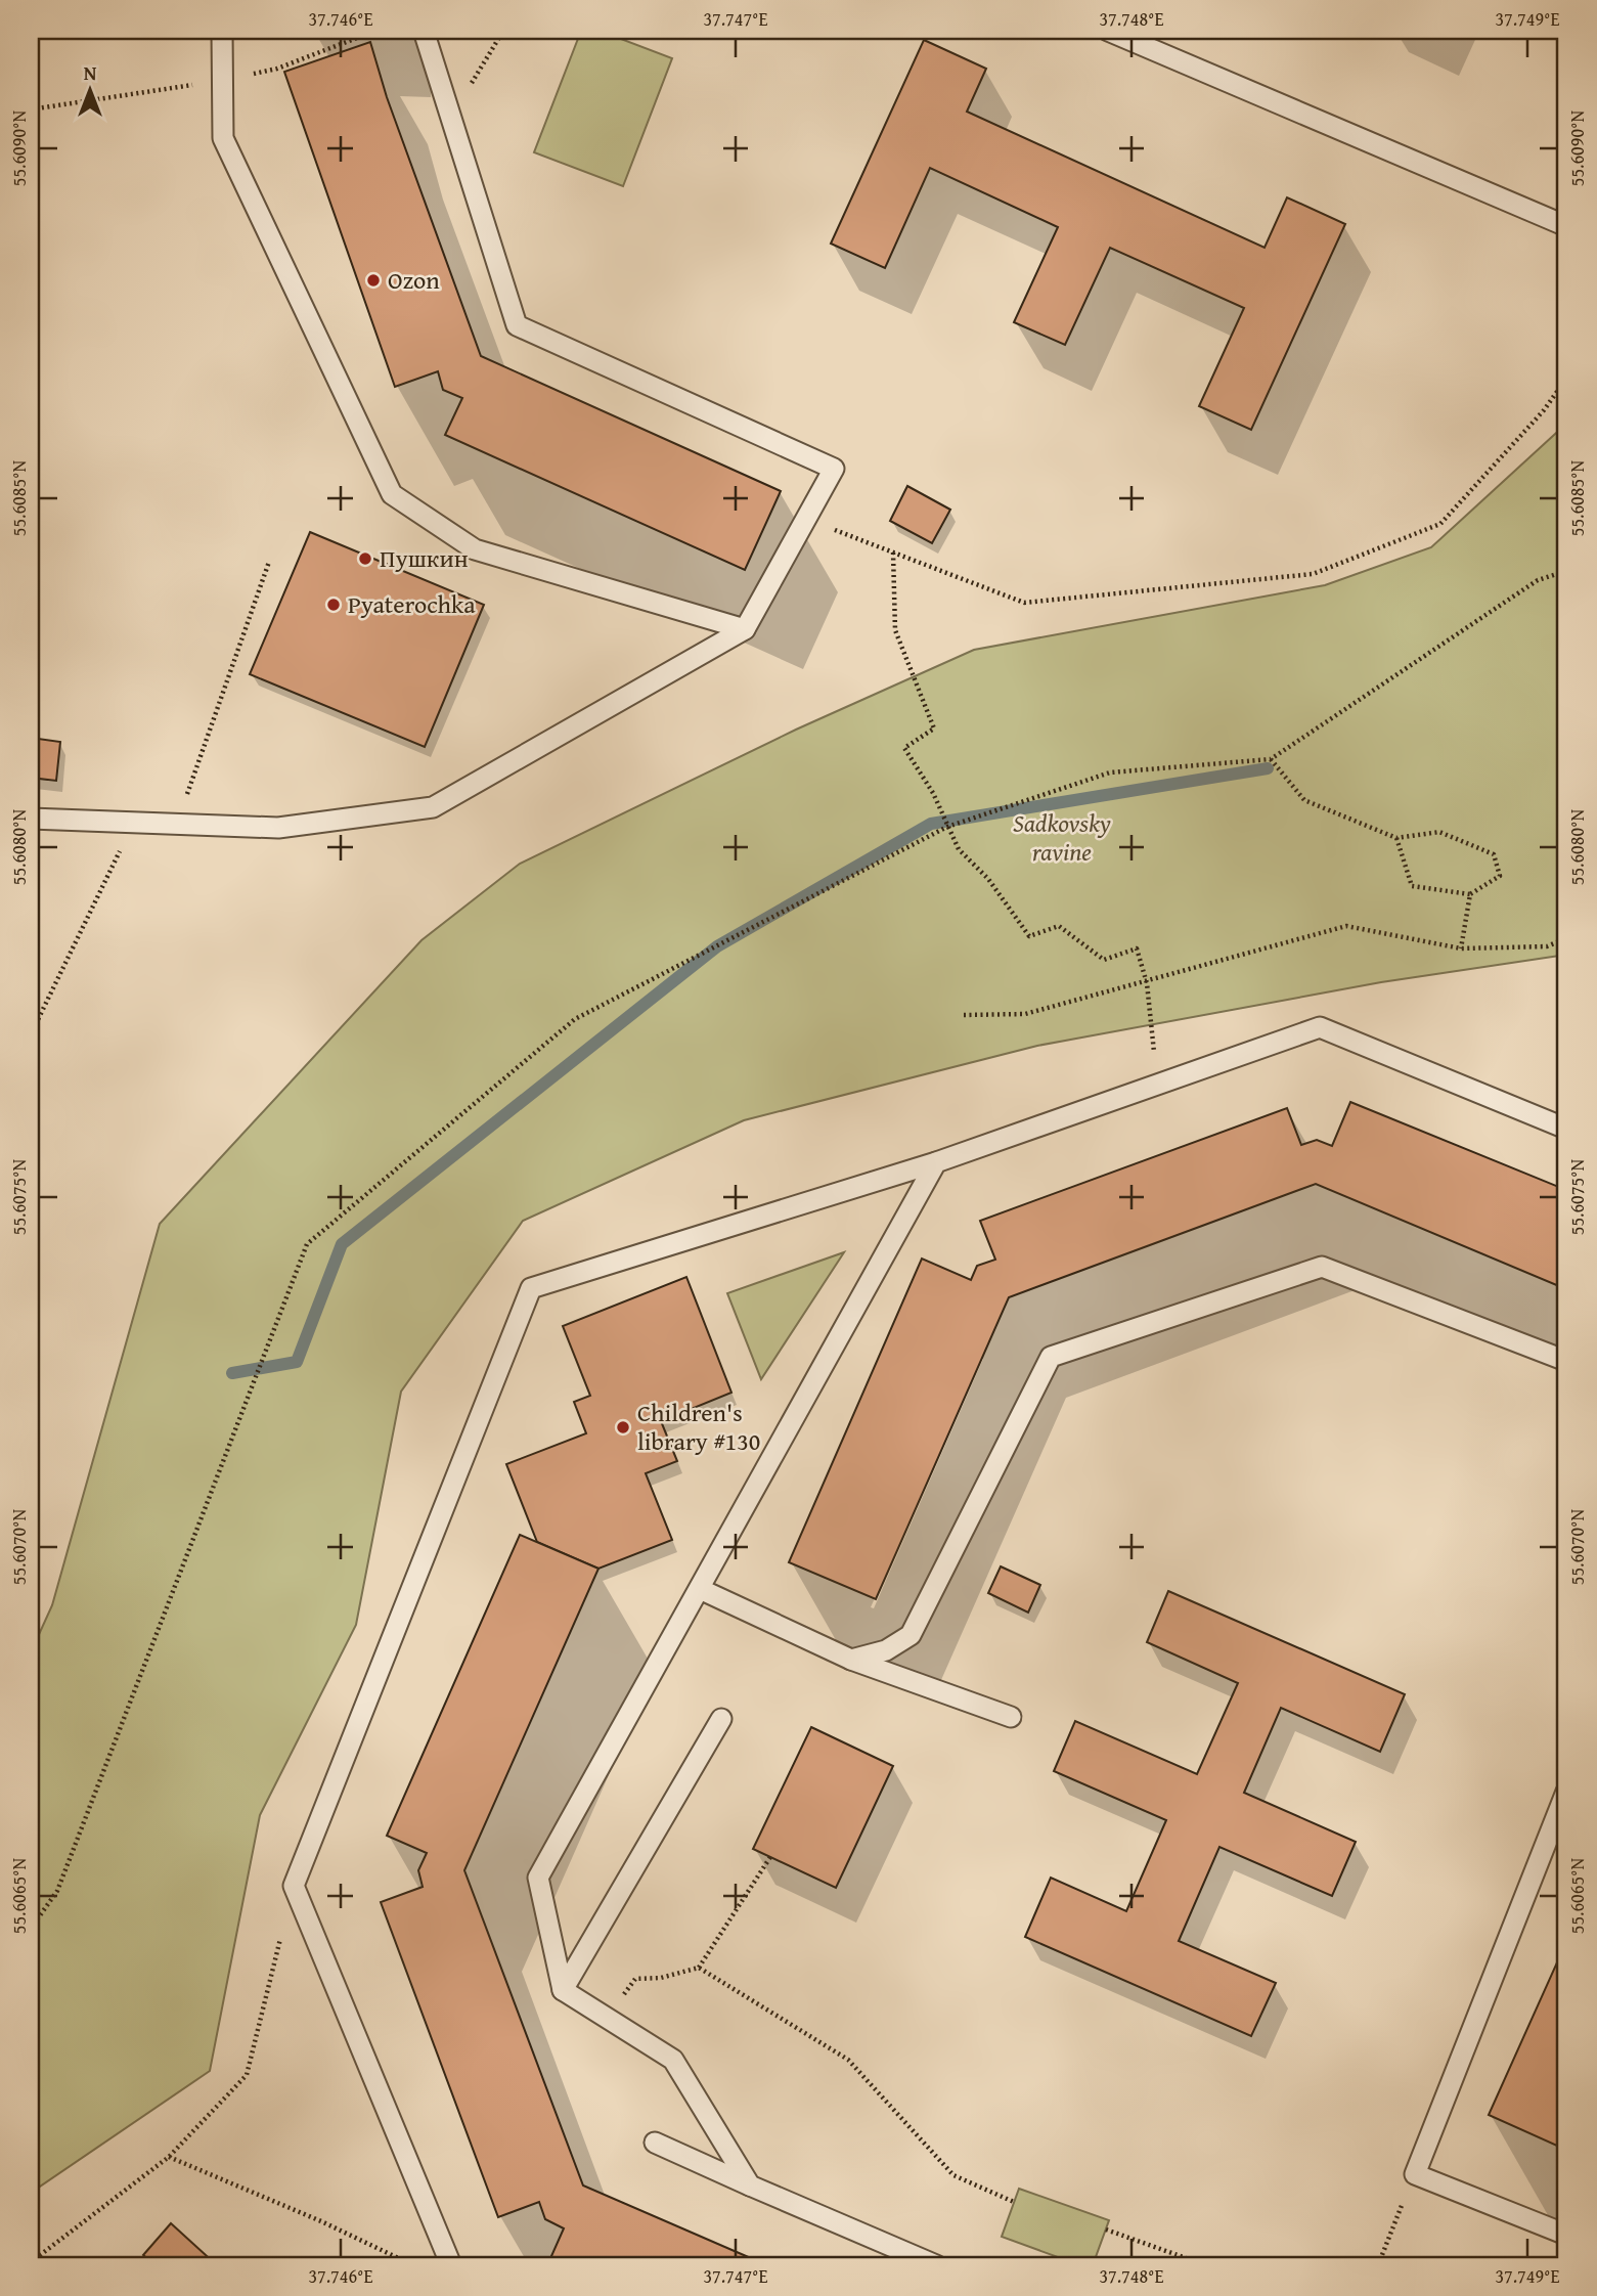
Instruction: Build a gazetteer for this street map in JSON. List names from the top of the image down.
{
  "parks": ["Sadkovsky ravine"],
  "places": [
    "Ozon",
    "Пушкин",
    "Pyaterochka",
    "Children's library #130"
  ],
  "north": "top",
  "coordinates": [
    "37.746°E",
    "37.747°E",
    "37.748°E",
    "37.749°E",
    "55.6090°N",
    "55.6085°N",
    "55.6080°N",
    "55.6075°N",
    "55.6070°N",
    "55.6065°N"
  ]
}
